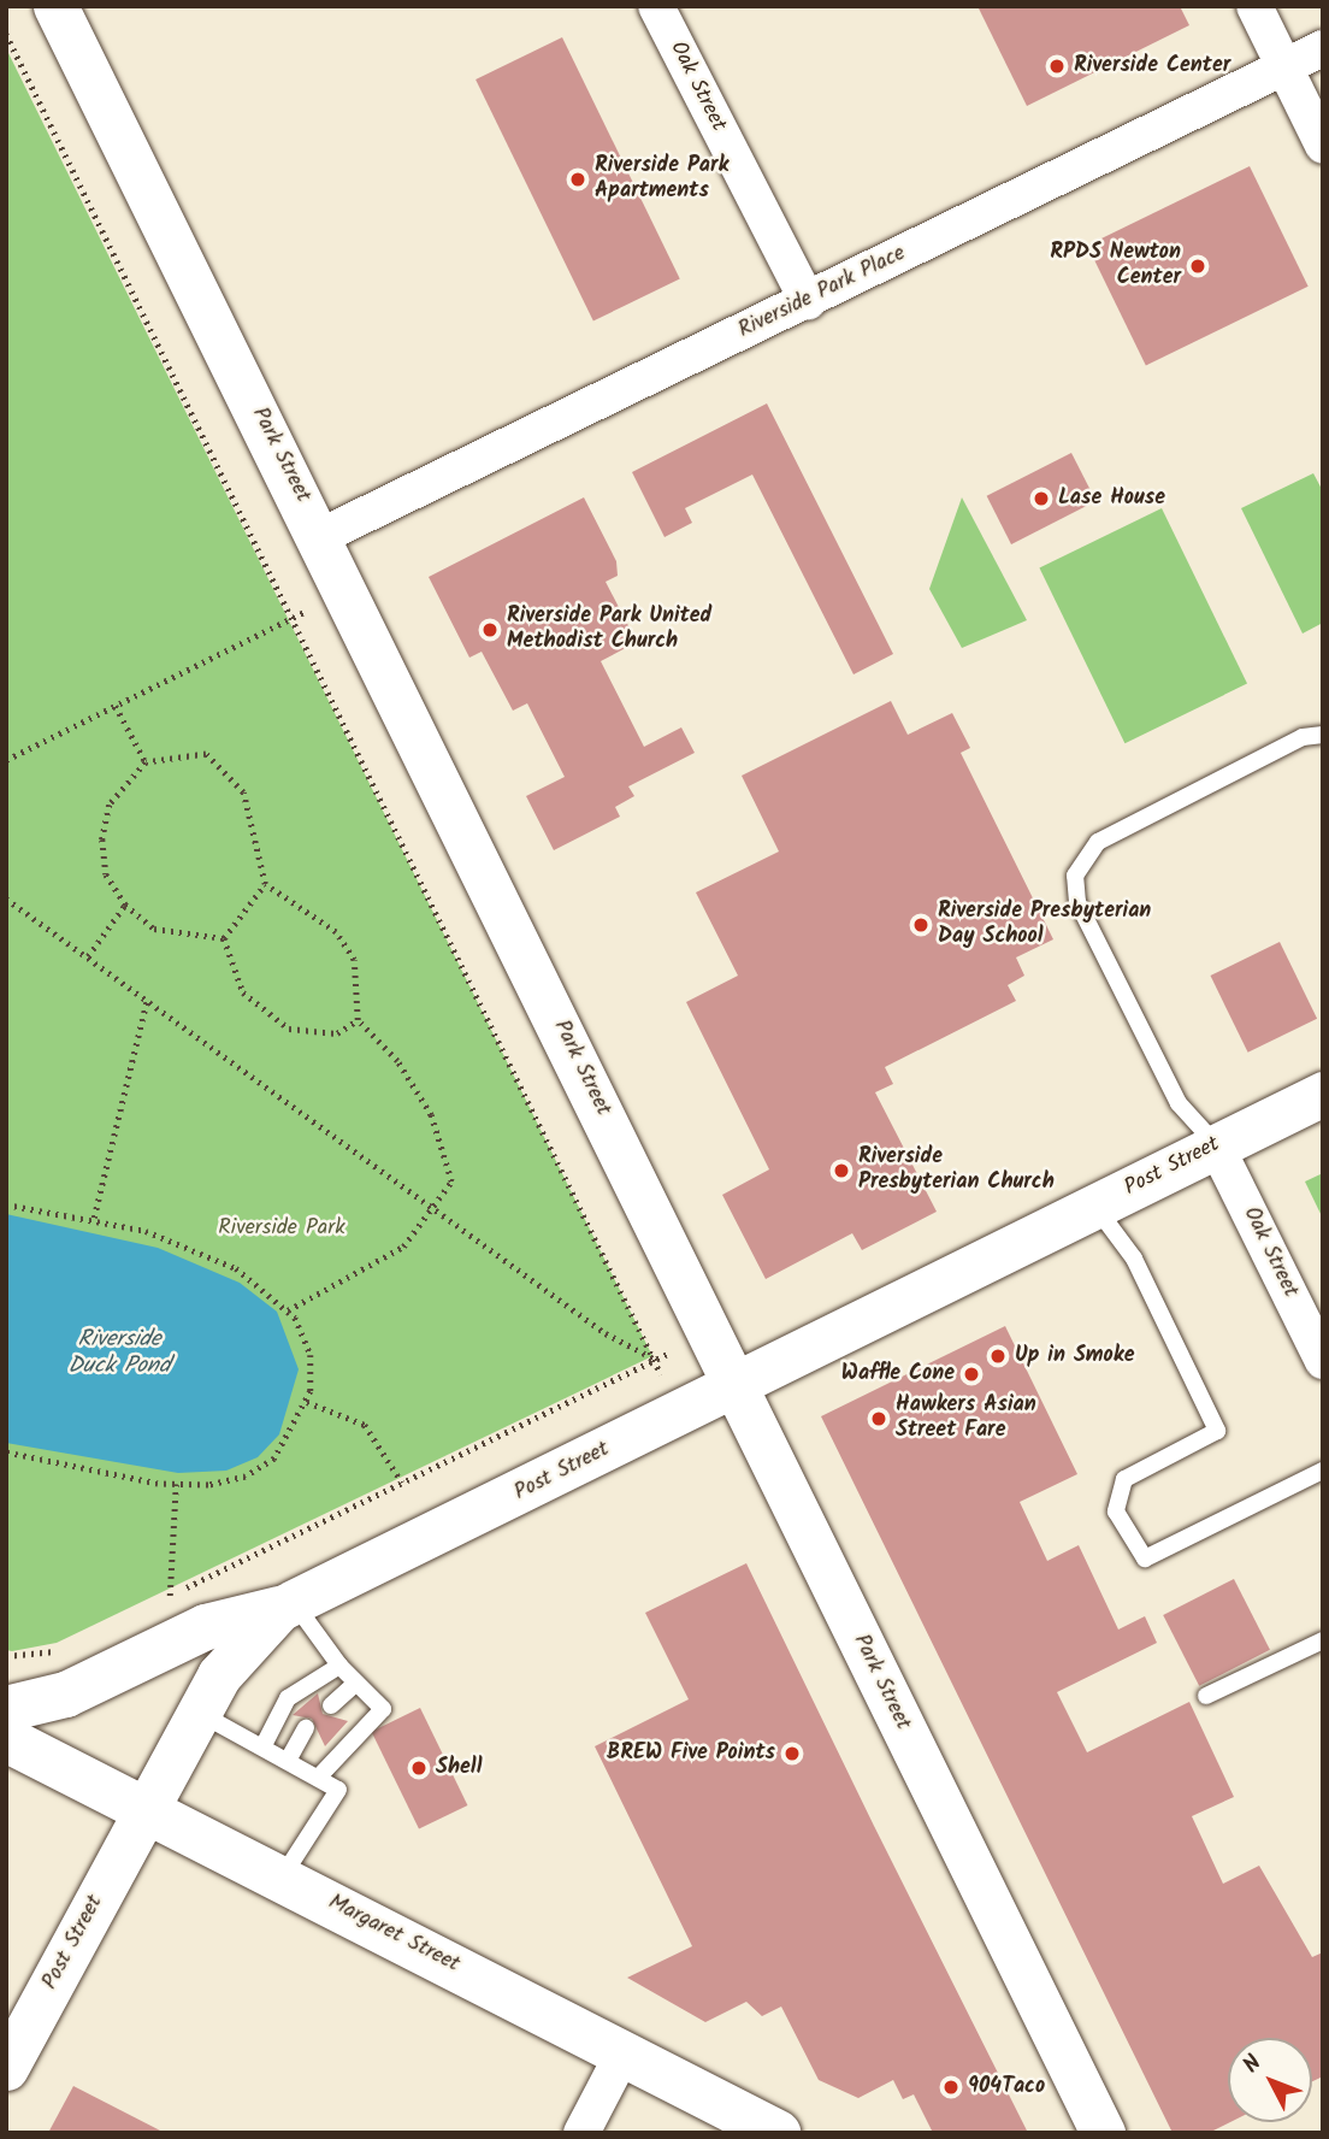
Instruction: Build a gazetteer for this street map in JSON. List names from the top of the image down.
{
  "streets": {
    "main road": ["Margaret Street"],
    "street": [
      "Oak Street",
      "Riverside Park Place",
      "Park Street",
      "Post Street"
    ]
  },
  "crossings": [
    ["Oak Street", "Riverside Park Place"],
    ["Oak Street", "Post Street"],
    ["Riverside Park Place", "Park Street"],
    ["Park Street", "Post Street"],
    ["Post Street", "Margaret Street"]
  ],
  "water": ["Riverside Duck Pond"],
  "parks": ["Riverside Park"],
  "places": [
    "Riverside Center",
    "Riverside Park Apartments",
    "RPDS Newton Center",
    "Lase House",
    "Riverside Park United Methodist Church",
    "Riverside Presbyterian Day School",
    "Riverside Presbyterian Church",
    "Up in Smoke",
    "Waffle Cone",
    "Hawkers Asian Street Fare",
    "BREW Five Points",
    "Shell",
    "904Taco"
  ],
  "north": "top left"
}
